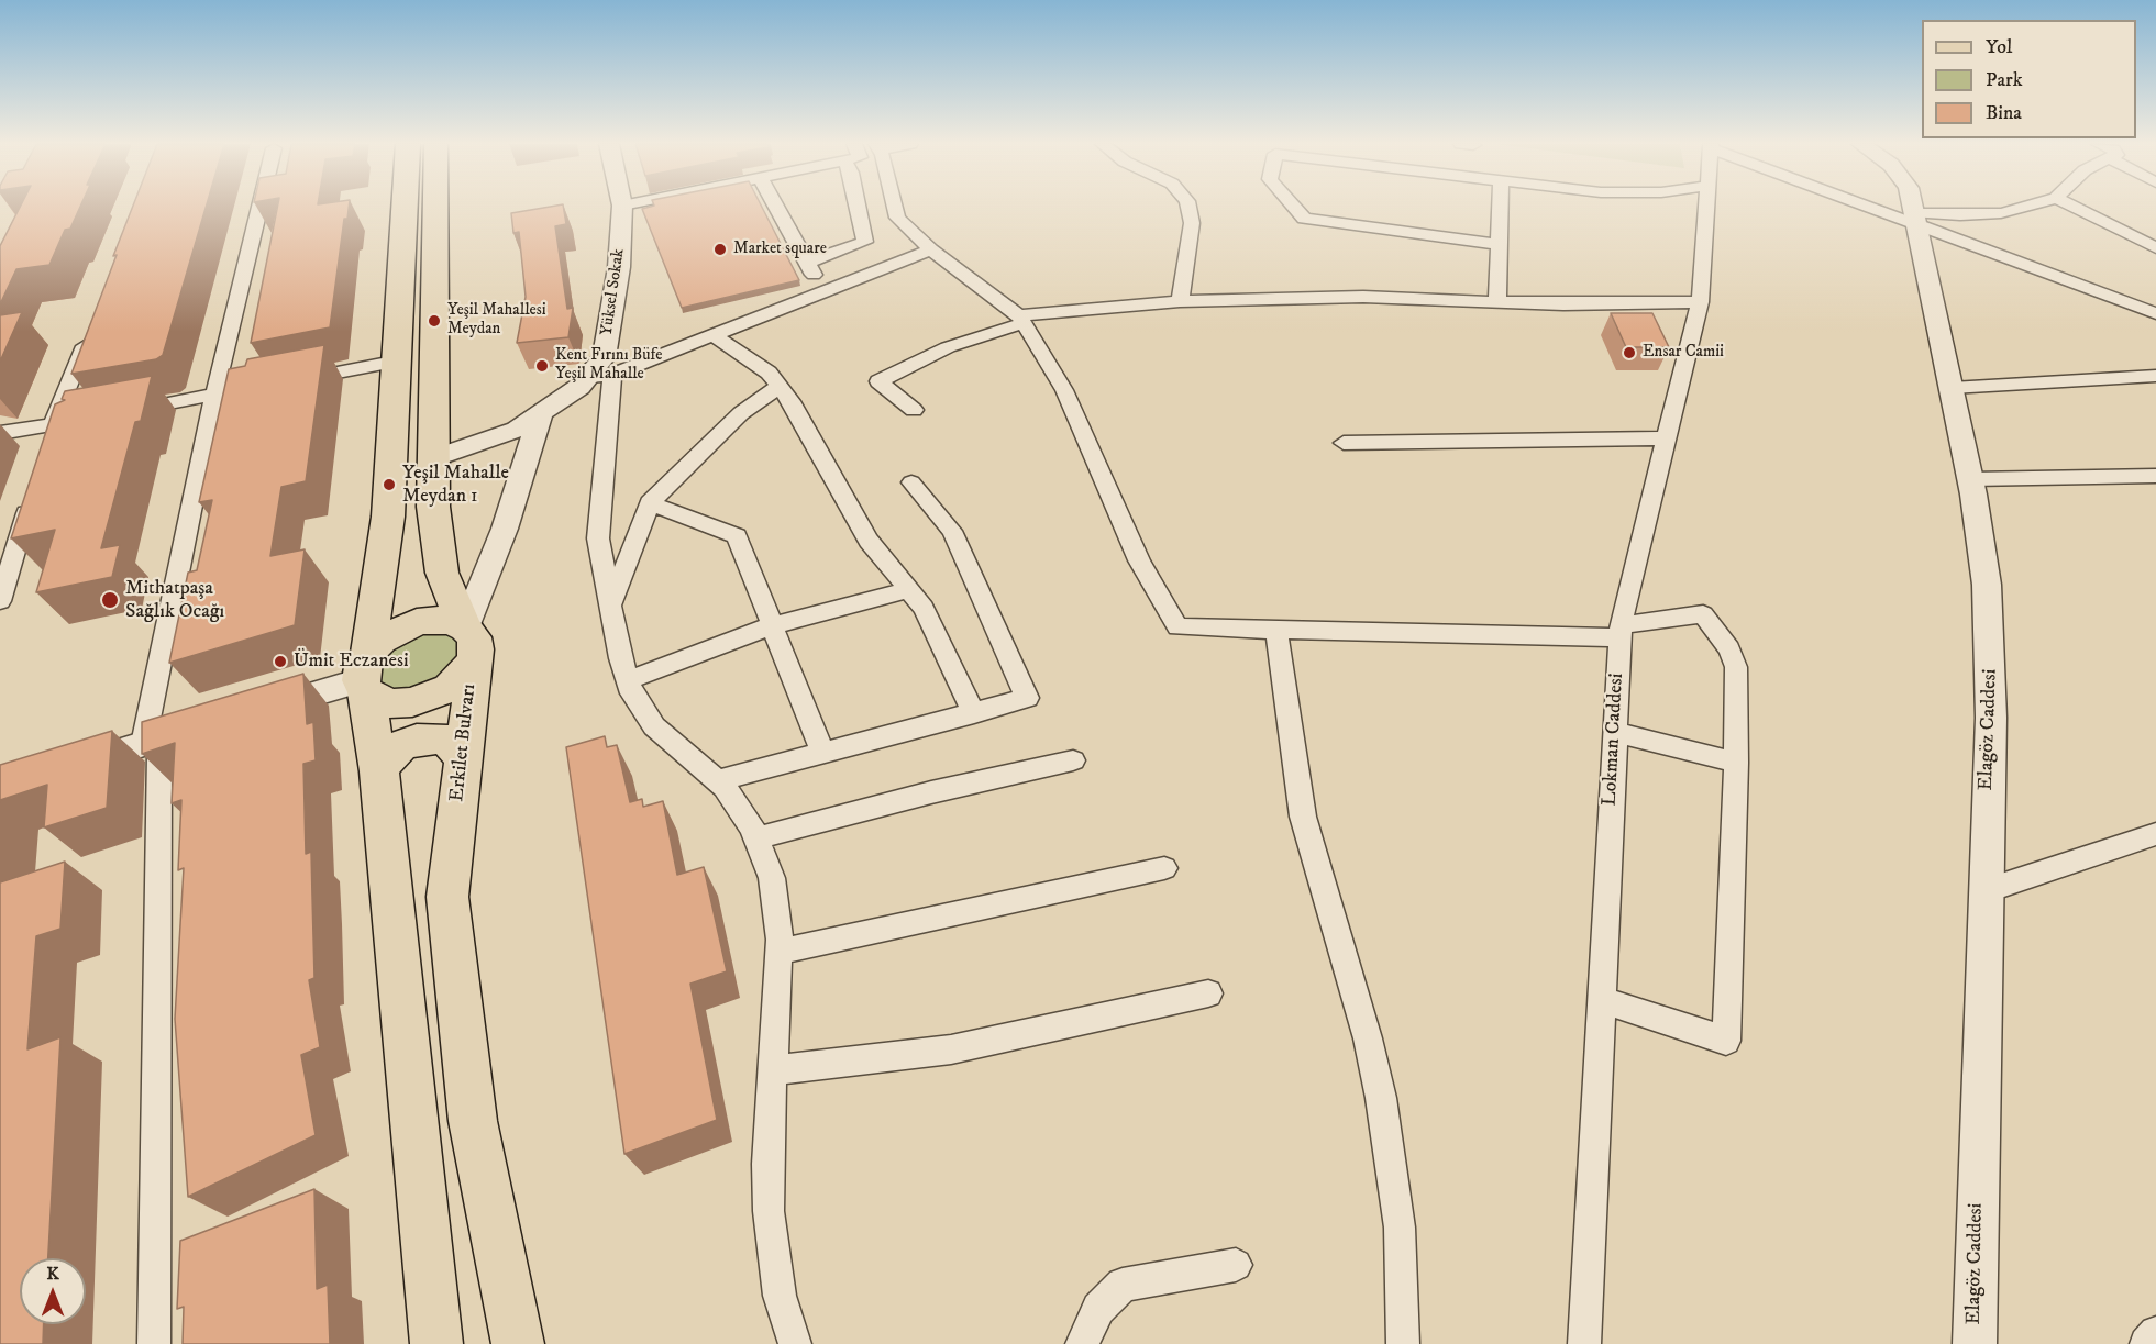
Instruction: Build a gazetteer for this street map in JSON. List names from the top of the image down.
{
  "streets": {
    "main road": ["Erkilet Bulvarı"],
    "street": ["Yüksel Sokak", "Elagöz Caddesi", "Lokman Caddesi"]
  },
  "crossings": [
    ["Yüksel Sokak", "Erkilet Bulvarı"]
  ],
  "places": [
    "Market square",
    "Yeşil Mahallesi Meydan",
    "Ensar Camii",
    "Kent Fırını Büfe Yeşil Mahalle",
    "Yeşil Mahalle Meydan 1",
    "Mithatpaşa Sağlık Ocağı",
    "Ümit Eczanesi"
  ],
  "legend": ["Yol", "Park", "Bina"],
  "north": "top"
}
